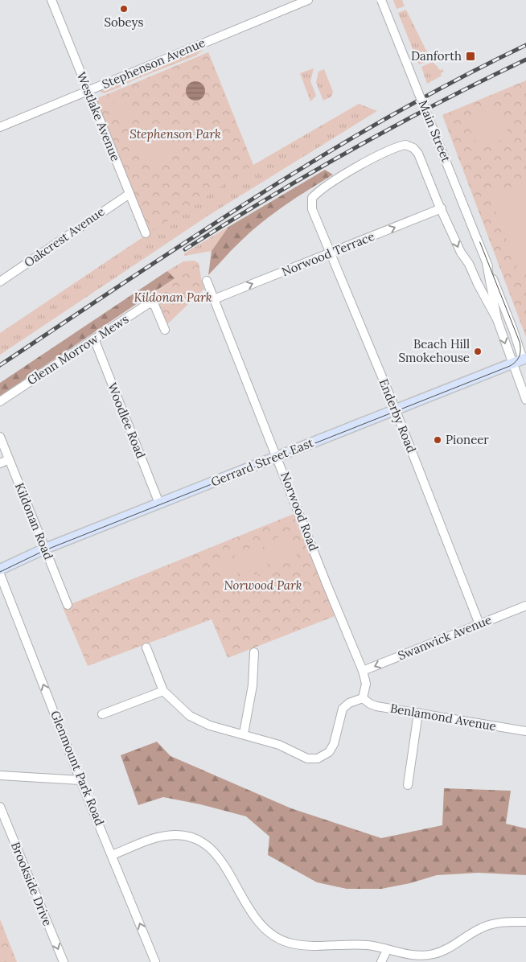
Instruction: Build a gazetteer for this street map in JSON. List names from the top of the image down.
{
  "streets": {
    "main road": ["Gerrard Street East"],
    "street": [
      "Stephenson Avenue",
      "Westlake Avenue",
      "Main Street",
      "Oakcrest Avenue",
      "Norwood Terrace",
      "Glenn Morrow Mews",
      "Enderby Road",
      "Woodlee Road",
      "Norwood Road",
      "Kildonan Road",
      "Swanwick Avenue",
      "Benlamond Avenue",
      "Glenmount Park Road",
      "Brookside Drive"
    ]
  },
  "crossings": [
    ["Stephenson Avenue", "Westlake Avenue"],
    ["Westlake Avenue", "Oakcrest Avenue"],
    ["Main Street", "Norwood Terrace"],
    ["Main Street", "Enderby Road"],
    ["Main Street", "Gerrard Street East"],
    ["Norwood Terrace", "Enderby Road"],
    ["Norwood Terrace", "Norwood Road"],
    ["Glenn Morrow Mews", "Woodlee Road"],
    ["Enderby Road", "Gerrard Street East"],
    ["Enderby Road", "Swanwick Avenue"],
    ["Woodlee Road", "Gerrard Street East"],
    ["Gerrard Street East", "Norwood Road"],
    ["Gerrard Street East", "Kildonan Road"],
    ["Norwood Road", "Swanwick Avenue"],
    ["Norwood Road", "Benlamond Avenue"]
  ],
  "one_way": [
    "Norwood Terrace",
    "Swanwick Avenue",
    "Glenmount Park Road",
    "Brookside Drive"
  ],
  "parks": ["Stephenson Park", "Kildonan Park", "Norwood Park"],
  "places": {
    "other": ["Sobeys", "Beach Hill Smokehouse", "Pioneer"],
    "transit": ["Danforth"]
  }
}
